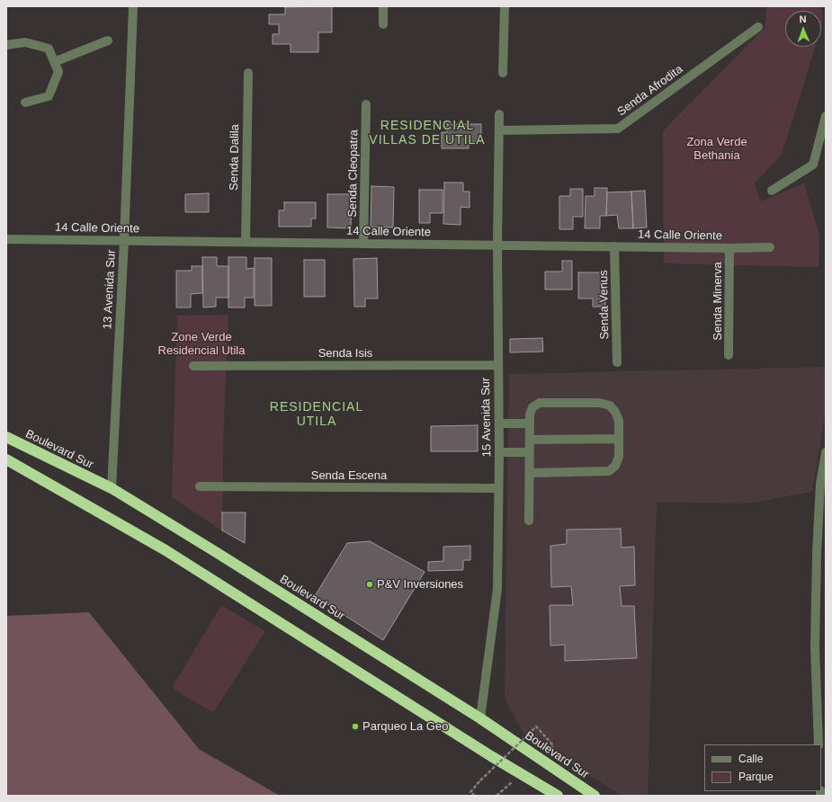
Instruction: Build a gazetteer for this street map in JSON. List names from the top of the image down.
{
  "streets": {
    "highway": ["Boulevard Sur"],
    "street": [
      "Senda Afrodita",
      "Senda Dalila",
      "Senda Cleopatra",
      "14 Calle Oriente",
      "13 Avenida Sur",
      "Senda Minerva",
      "Senda Venus",
      "Senda Isis",
      "15 Avenida Sur",
      "Senda Escena"
    ]
  },
  "crossings": [
    ["Senda Afrodita", "15 Avenida Sur"],
    ["Senda Dalila", "14 Calle Oriente"],
    ["Senda Cleopatra", "14 Calle Oriente"],
    ["14 Calle Oriente", "13 Avenida Sur"],
    ["14 Calle Oriente", "Senda Minerva"],
    ["14 Calle Oriente", "Senda Venus"],
    ["14 Calle Oriente", "15 Avenida Sur"],
    ["13 Avenida Sur", "Boulevard Sur"],
    ["Senda Isis", "15 Avenida Sur"],
    ["15 Avenida Sur", "Boulevard Sur"],
    ["15 Avenida Sur", "Senda Escena"]
  ],
  "districts": ["RESIDENCIAL VILLAS DE UTILA", "RESIDENCIAL UTILA"],
  "parks": ["Zona Verde Bethania", "Zone Verde Residencial Utila"],
  "places": ["P&V Inversiones", "Parqueo La Geo"],
  "legend": ["Calle", "Parque"],
  "north": "top"
}
